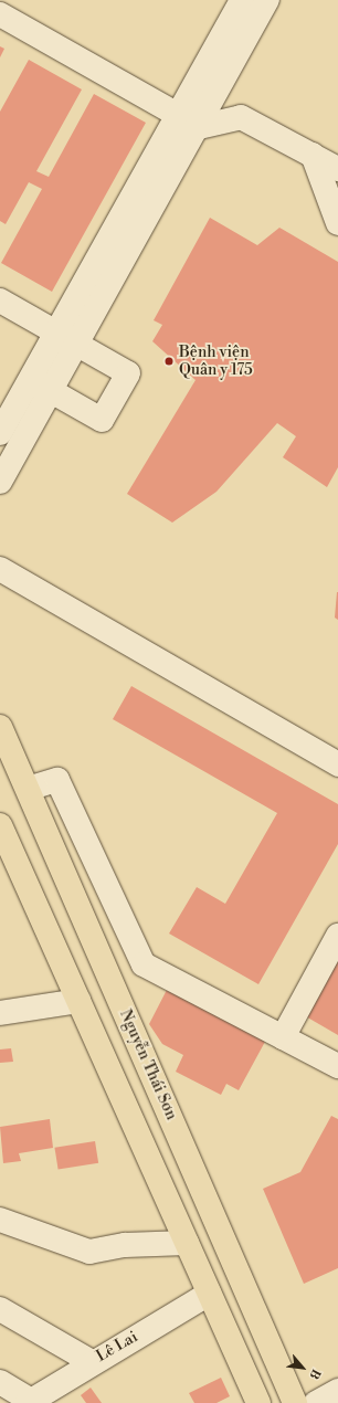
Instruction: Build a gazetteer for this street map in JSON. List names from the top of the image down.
{
  "streets": {
    "main road": ["Nguyễn Thái Sơn"],
    "street": ["Lê Lai"]
  },
  "places": ["Bệnh viện Quân y 175"],
  "north": "bottom right"
}
